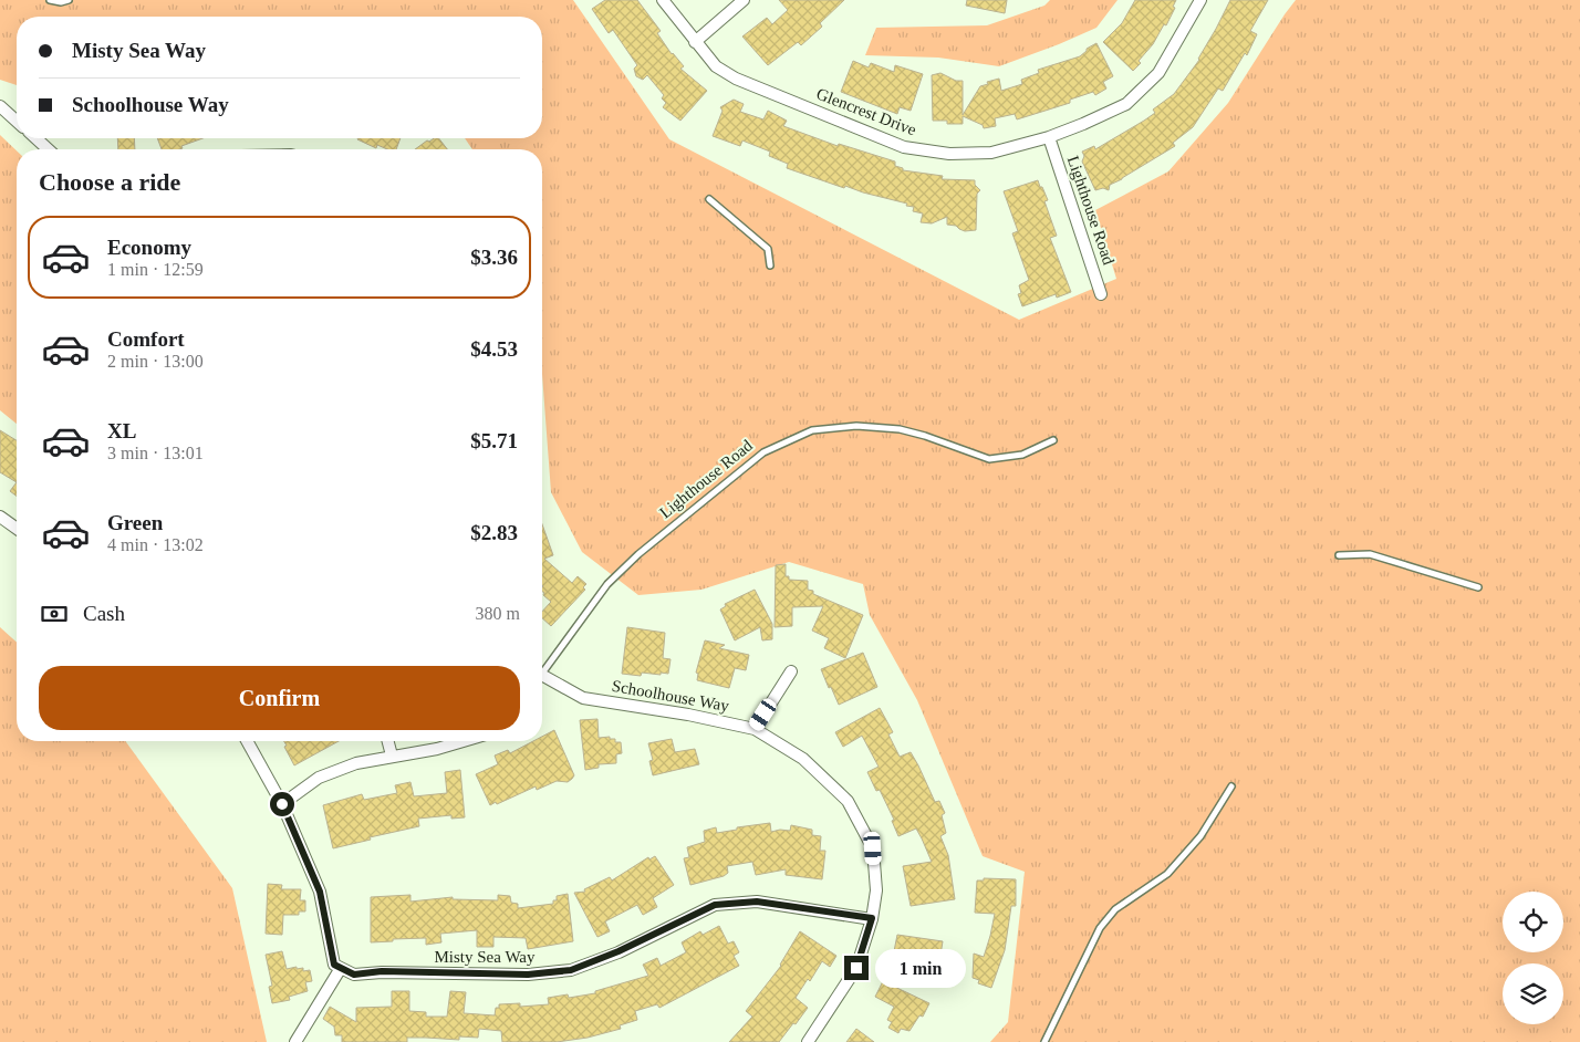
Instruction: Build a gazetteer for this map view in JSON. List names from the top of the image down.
{
  "streets": {
    "street": [
      "Glencrest Drive",
      "Lighthouse Road",
      "Schoolhouse Way",
      "Misty Sea Way"
    ]
  },
  "crossings": [
    ["Glencrest Drive", "Lighthouse Road"],
    ["Schoolhouse Way", "Misty Sea Way"]
  ],
  "page": {
    "banner": ["Misty Sea Way", "Schoolhouse Way"],
    "heading": "Choose a ride",
    "list": [
      {
        "name": "Economy",
        "note": "1 min · 12:59",
        "value": "$3.36"
      },
      {
        "name": "Comfort",
        "note": "2 min · 13:00",
        "value": "$4.53"
      },
      {
        "name": "XL",
        "note": "3 min · 13:01",
        "value": "$5.71"
      },
      {
        "name": "Green",
        "note": "4 min · 13:02",
        "value": "$2.83"
      }
    ],
    "pay": ["Cash", "380 m"],
    "buttons": "Confirm",
    "bubble": "1 min"
  }
}
